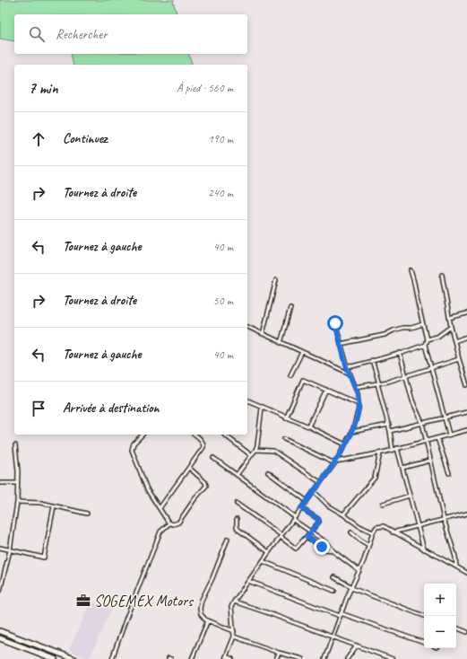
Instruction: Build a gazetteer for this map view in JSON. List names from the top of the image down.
{
  "places": {
    "office": ["SOGEMEX Motors"]
  },
  "page": {
    "search": "Rechercher",
    "heading": ["7 min", "À pied · 560 m"],
    "list": [
      ["Continuez", "190 m"],
      ["Tournez à droite", "240 m"],
      ["Tournez à gauche", "40 m"],
      ["Tournez à droite", "50 m"],
      ["Tournez à gauche", "40 m"],
      "Arrivée à destination"
    ],
    "map_buttons": ["+", "−"]
  }
}
